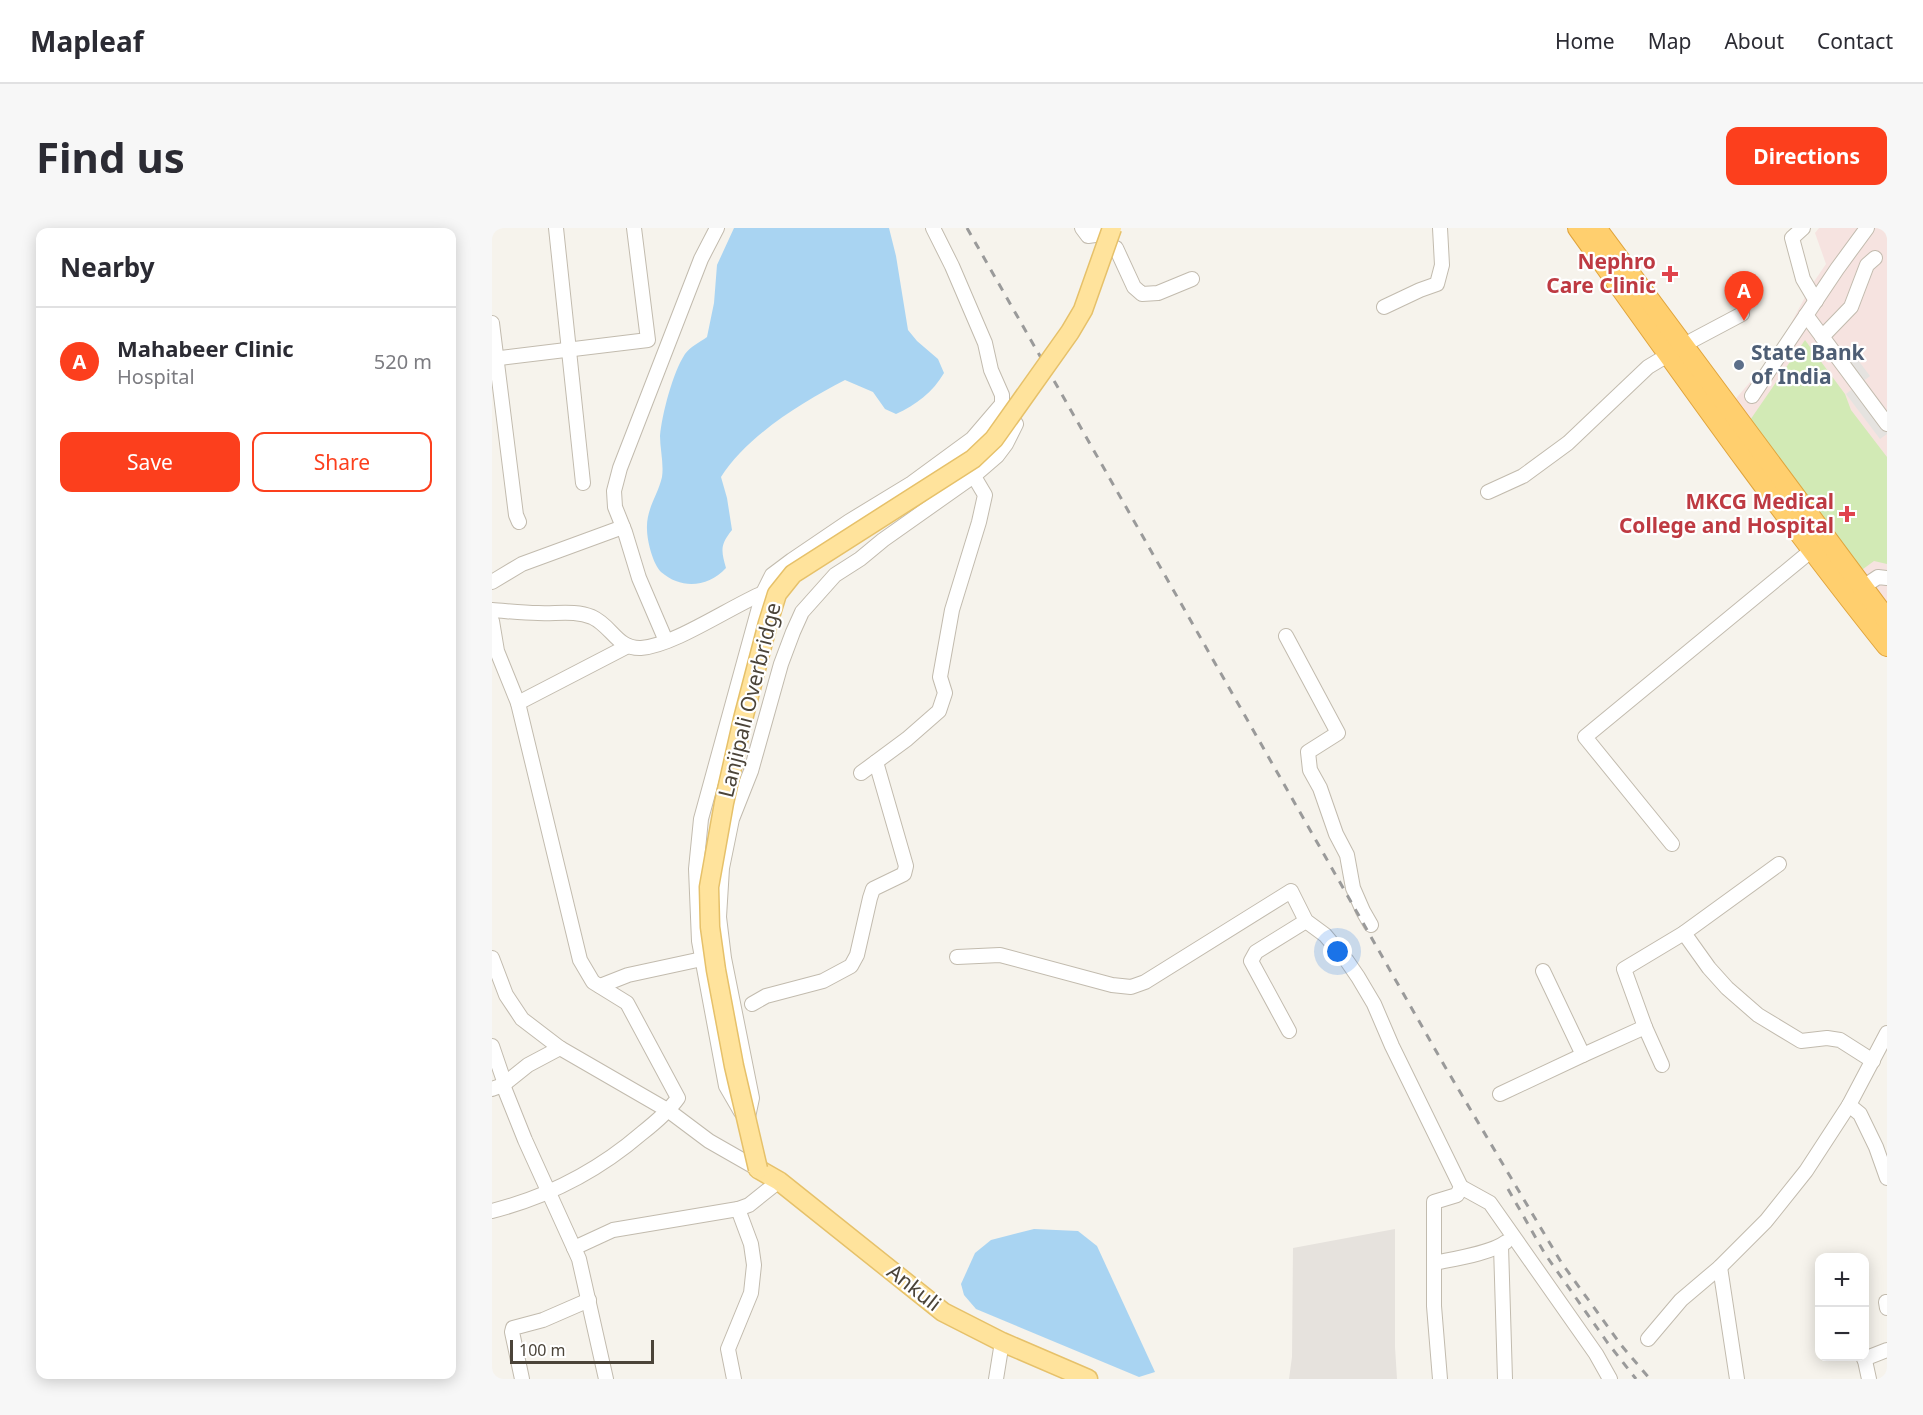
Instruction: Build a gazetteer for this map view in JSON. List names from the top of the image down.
{
  "streets": {
    "main road": ["Lanjipali Overbridge", "Ankuli"]
  },
  "crossings": [
    ["Lanjipali Overbridge", "Ankuli"]
  ],
  "places": {
    "health": ["Nephro Care Clinic", "MKCG Medical College and Hospital"],
    "other": ["State Bank of India"]
  },
  "scale_bar": "100 m",
  "page": {
    "header": "Mapleaf",
    "nav": [
      "Home",
      "Map",
      "About",
      "Contact"
    ],
    "buttons": [
      "Directions",
      ["Save", "Share"]
    ],
    "title": "Find us",
    "heading": "Nearby",
    "pins": "A",
    "list": [
      {
        "mark": "A",
        "name": "Mahabeer Clinic",
        "note": "Hospital",
        "value": "520 m"
      }
    ],
    "map_buttons": ["+", "−"],
    "scale": "100 m"
  }
}
